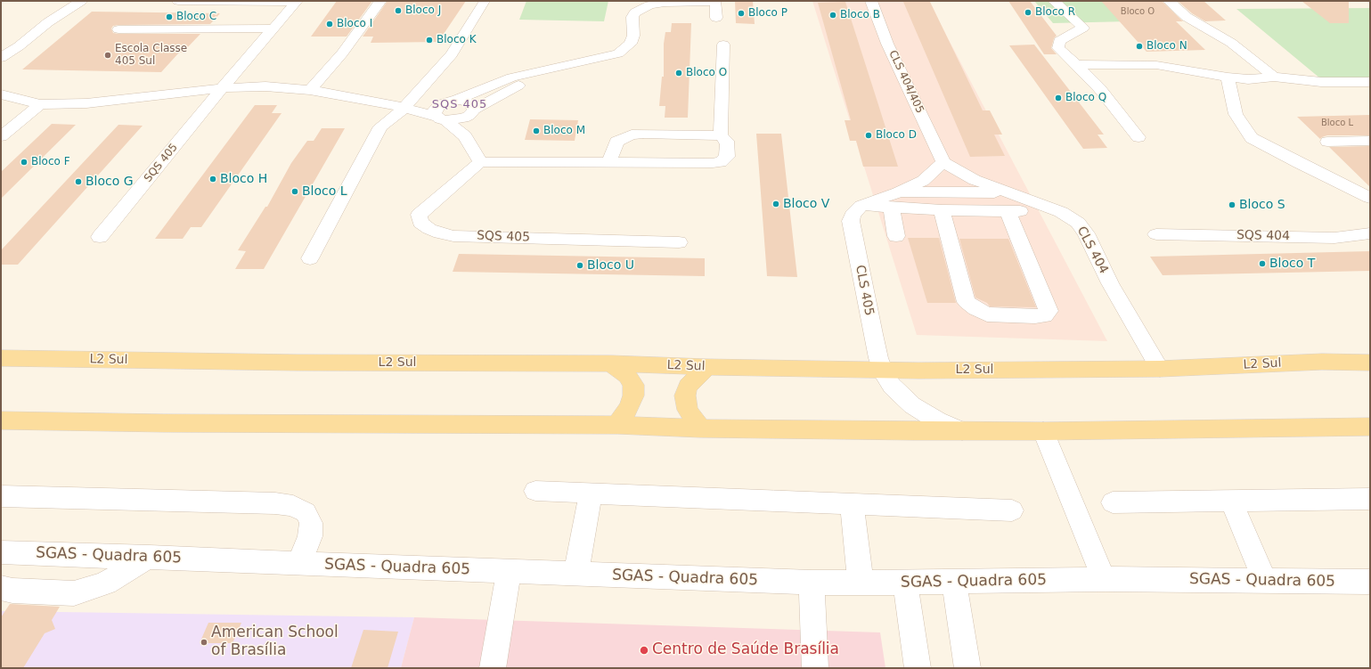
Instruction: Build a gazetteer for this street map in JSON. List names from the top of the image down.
{
  "streets": {
    "main road": ["L2 Sul"],
    "street": [
      "CLS 404/405",
      "SQS 405",
      "SQS 404",
      "CLS 404",
      "CLS 405",
      "SGAS - Quadra 605"
    ]
  },
  "crossings": [
    ["CLS 404/405", "CLS 404"],
    ["CLS 404/405", "CLS 405"],
    ["CLS 404", "CLS 405"],
    ["CLS 404", "L2 Sul"],
    ["CLS 405", "L2 Sul"]
  ],
  "districts": ["SQS 405"],
  "places": [
    "Bloco J",
    "Bloco R",
    "Bloco P",
    "Bloco B",
    "Bloco C",
    "Bloco I",
    "Bloco K",
    "Bloco N",
    "Escola Classe 405 Sul",
    "Bloco O",
    "Bloco Q",
    "Bloco M",
    "Bloco D",
    "Bloco F",
    "Bloco H",
    "Bloco G",
    "Bloco L",
    "Bloco V",
    "Bloco S",
    "Bloco T",
    "Bloco U",
    "American School of Brasília",
    "Centro de Saúde Brasília"
  ],
  "house_numbers": ["Bloco O", "Bloco L"]
}
